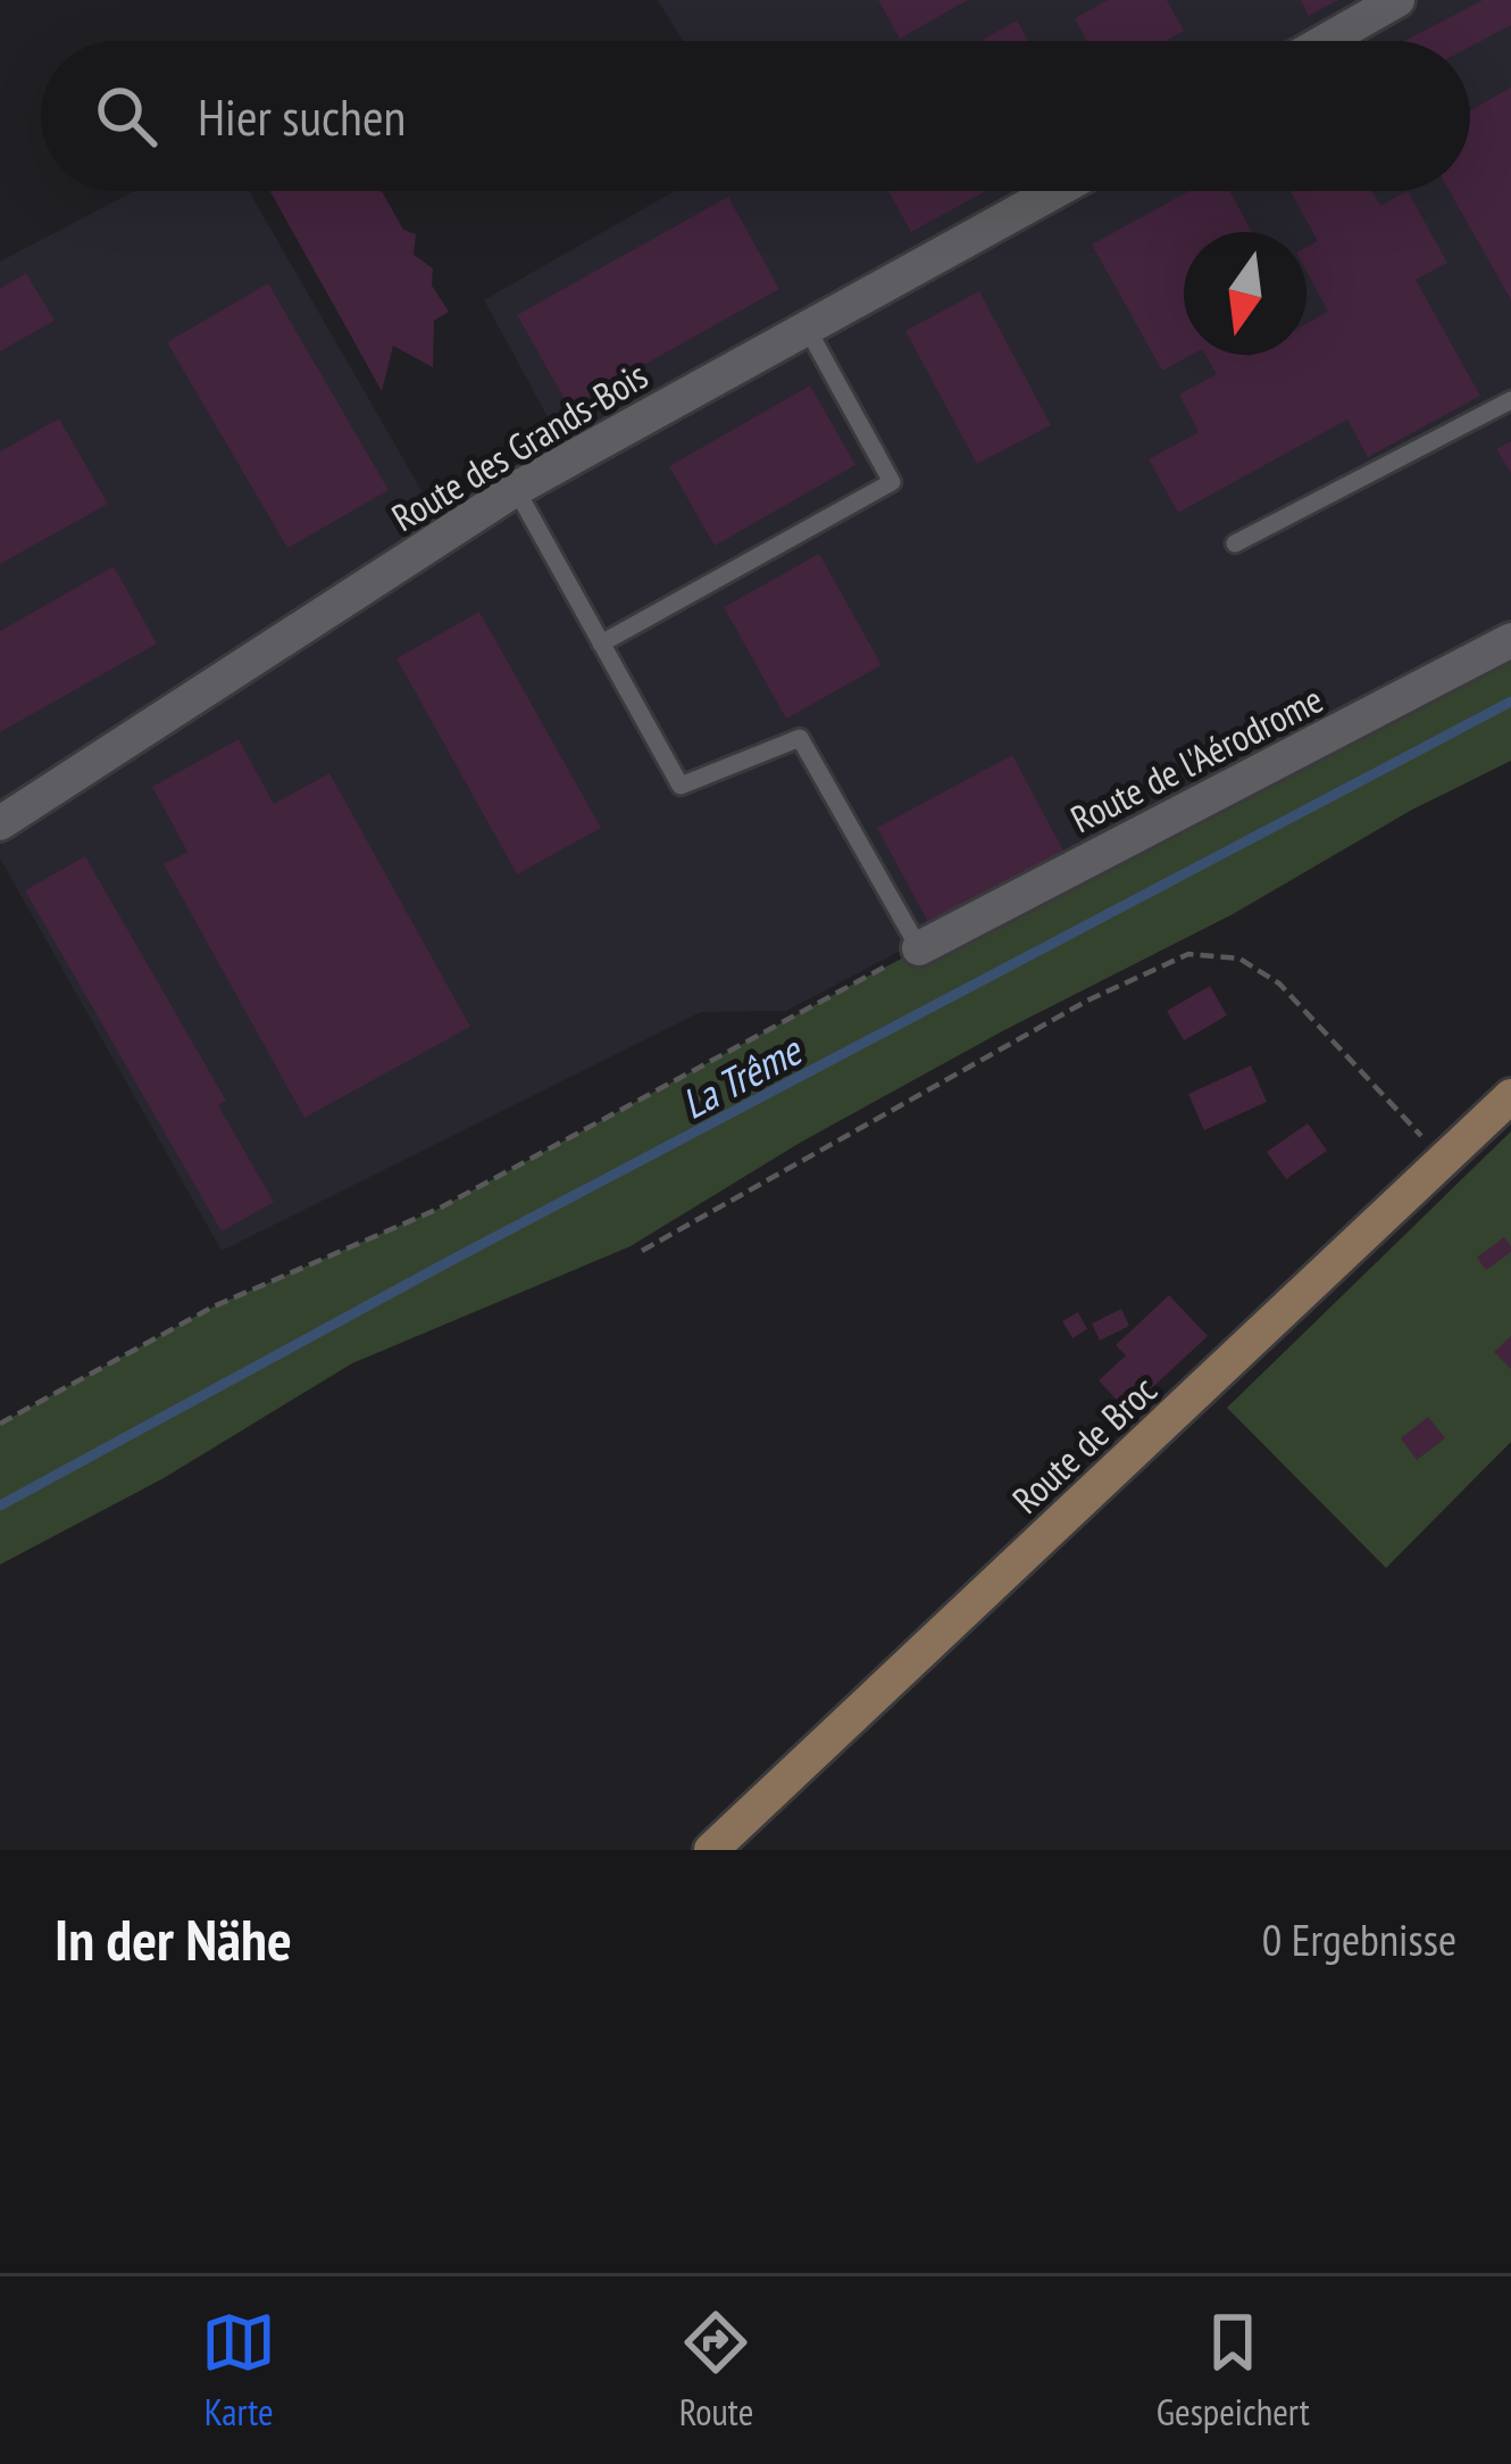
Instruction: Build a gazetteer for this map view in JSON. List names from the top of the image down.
{
  "streets": {
    "main road": ["Route de Broc"],
    "street": ["Route des Grands-Bois", "Route de l'Aérodrome"]
  },
  "water": ["La Trême"],
  "north": "bottom",
  "page": {
    "search": "Hier suchen",
    "heading": ["In der Nähe", "0 Ergebnisse"],
    "nav": ["Karte", "Route", "Gespeichert"]
  }
}
